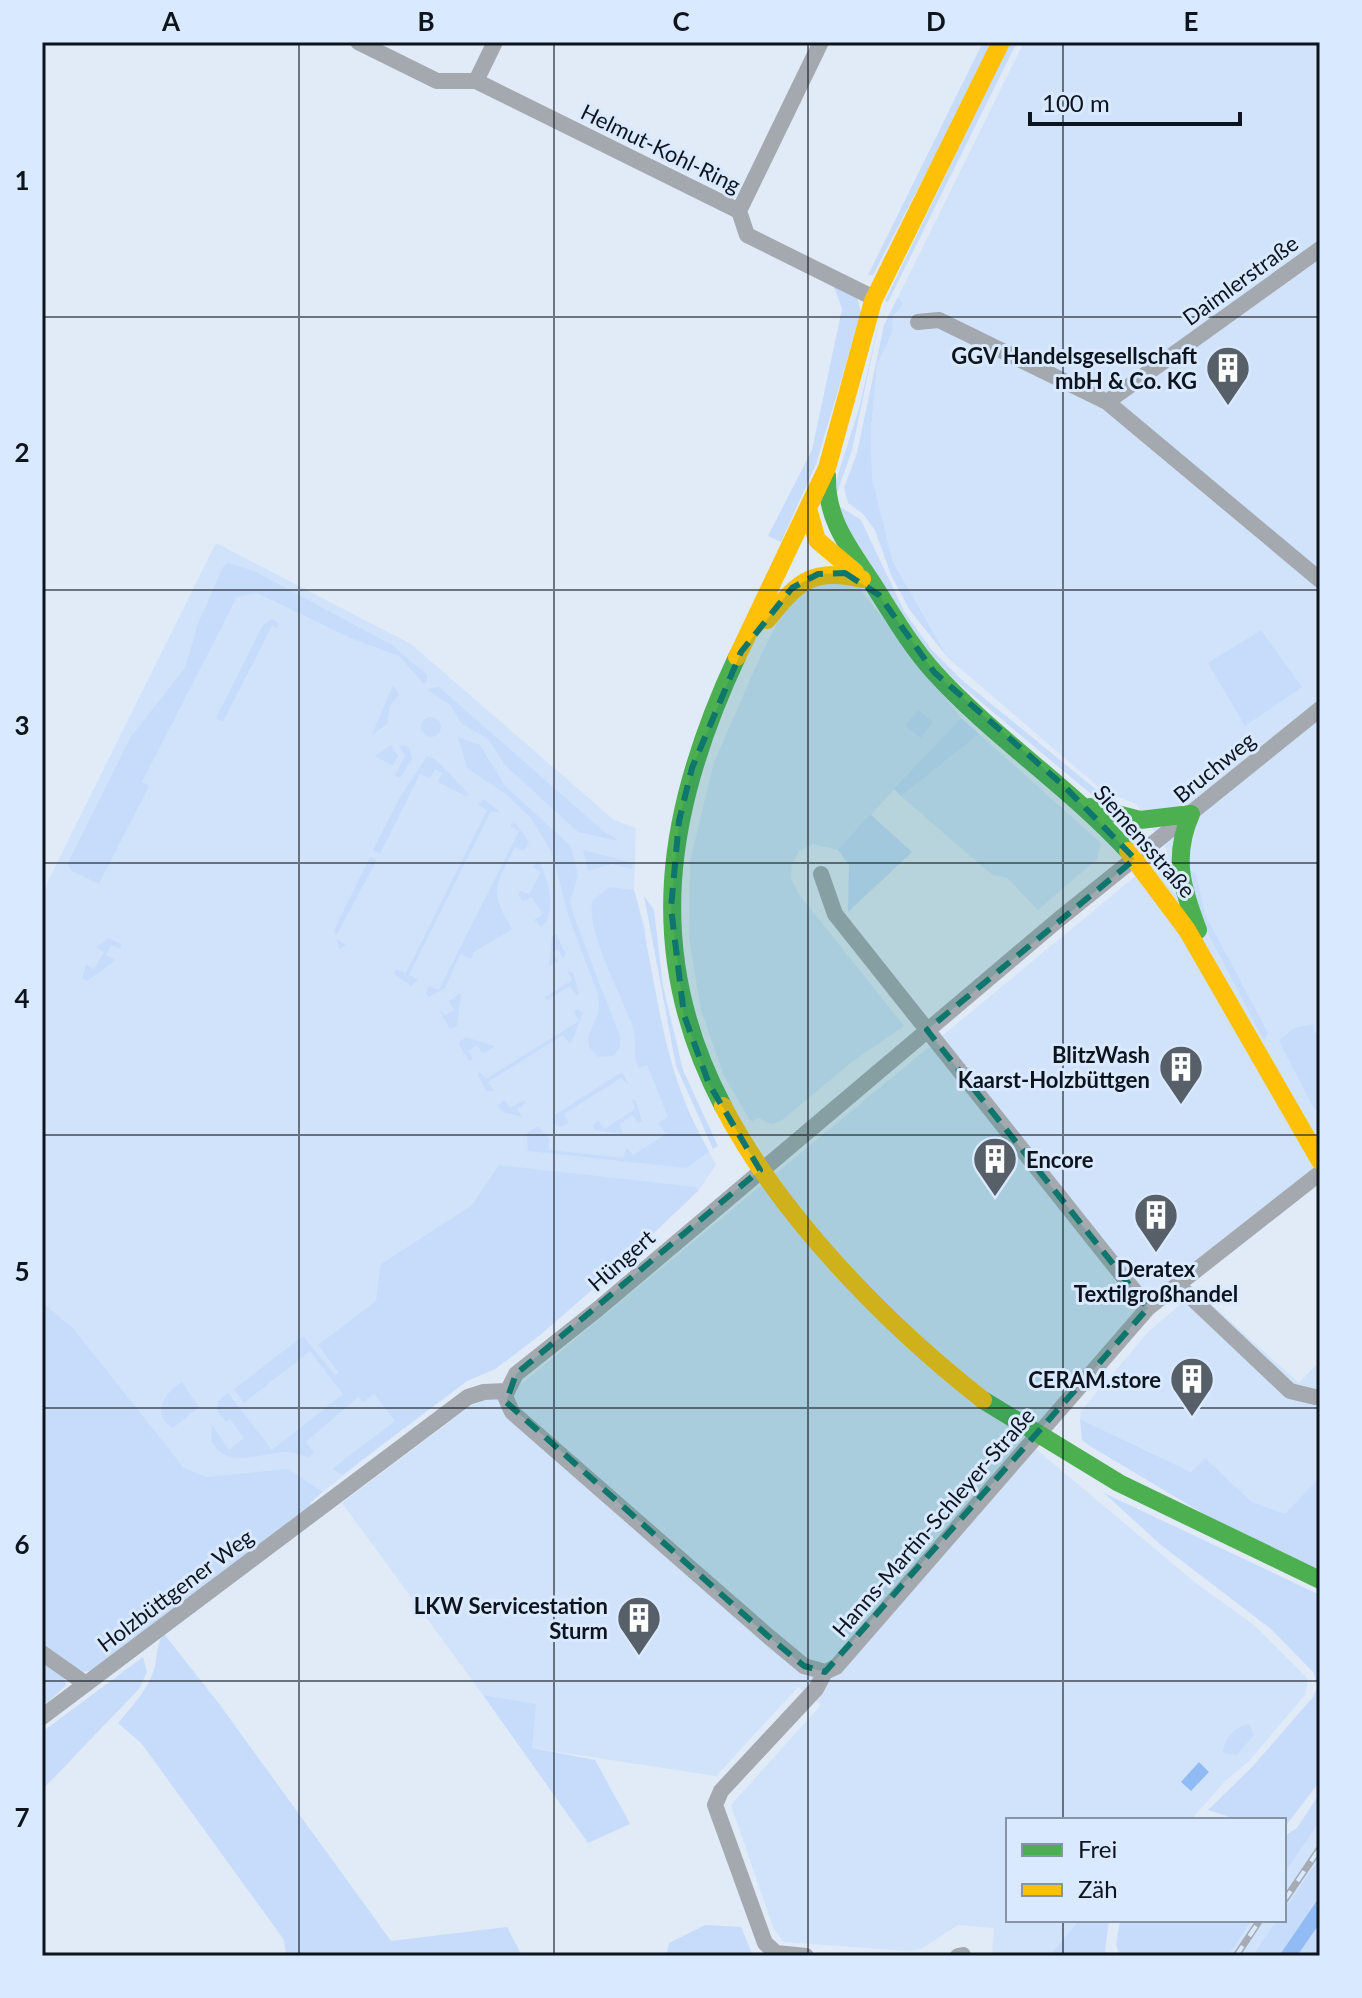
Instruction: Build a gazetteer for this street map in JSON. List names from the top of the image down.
{
  "streets": {
    "street": [
      "Helmut-Kohl-Ring",
      "Daimlerstraße",
      "Bruchweg",
      "Siemensstraße",
      "Hüngert",
      "Hanns-Martin-Schleyer-Straße",
      "Holzbüttgener Weg"
    ]
  },
  "crossings": [
    ["Bruchweg", "Siemensstraße"],
    ["Bruchweg", "Hüngert"],
    ["Siemensstraße", "Hüngert"],
    ["Hüngert", "Holzbüttgener Weg"]
  ],
  "places": {
    "building": [
      "GGV Handelsgesellschaft mbH & Co. KG",
      "BlitzWash Kaarst-Holzbüttgen",
      "Encore",
      "Deratex Textilgroßhandel",
      "CERAM.store",
      "LKW Servicestation Sturm"
    ]
  },
  "legend": ["Frei", "Zäh"],
  "scale_bar": "100 m",
  "grid": {
    "columns": [
      "A",
      "B",
      "C",
      "D",
      "E"
    ],
    "rows": [
      "1",
      "2",
      "3",
      "4",
      "5",
      "6",
      "7"
    ]
  }
}
